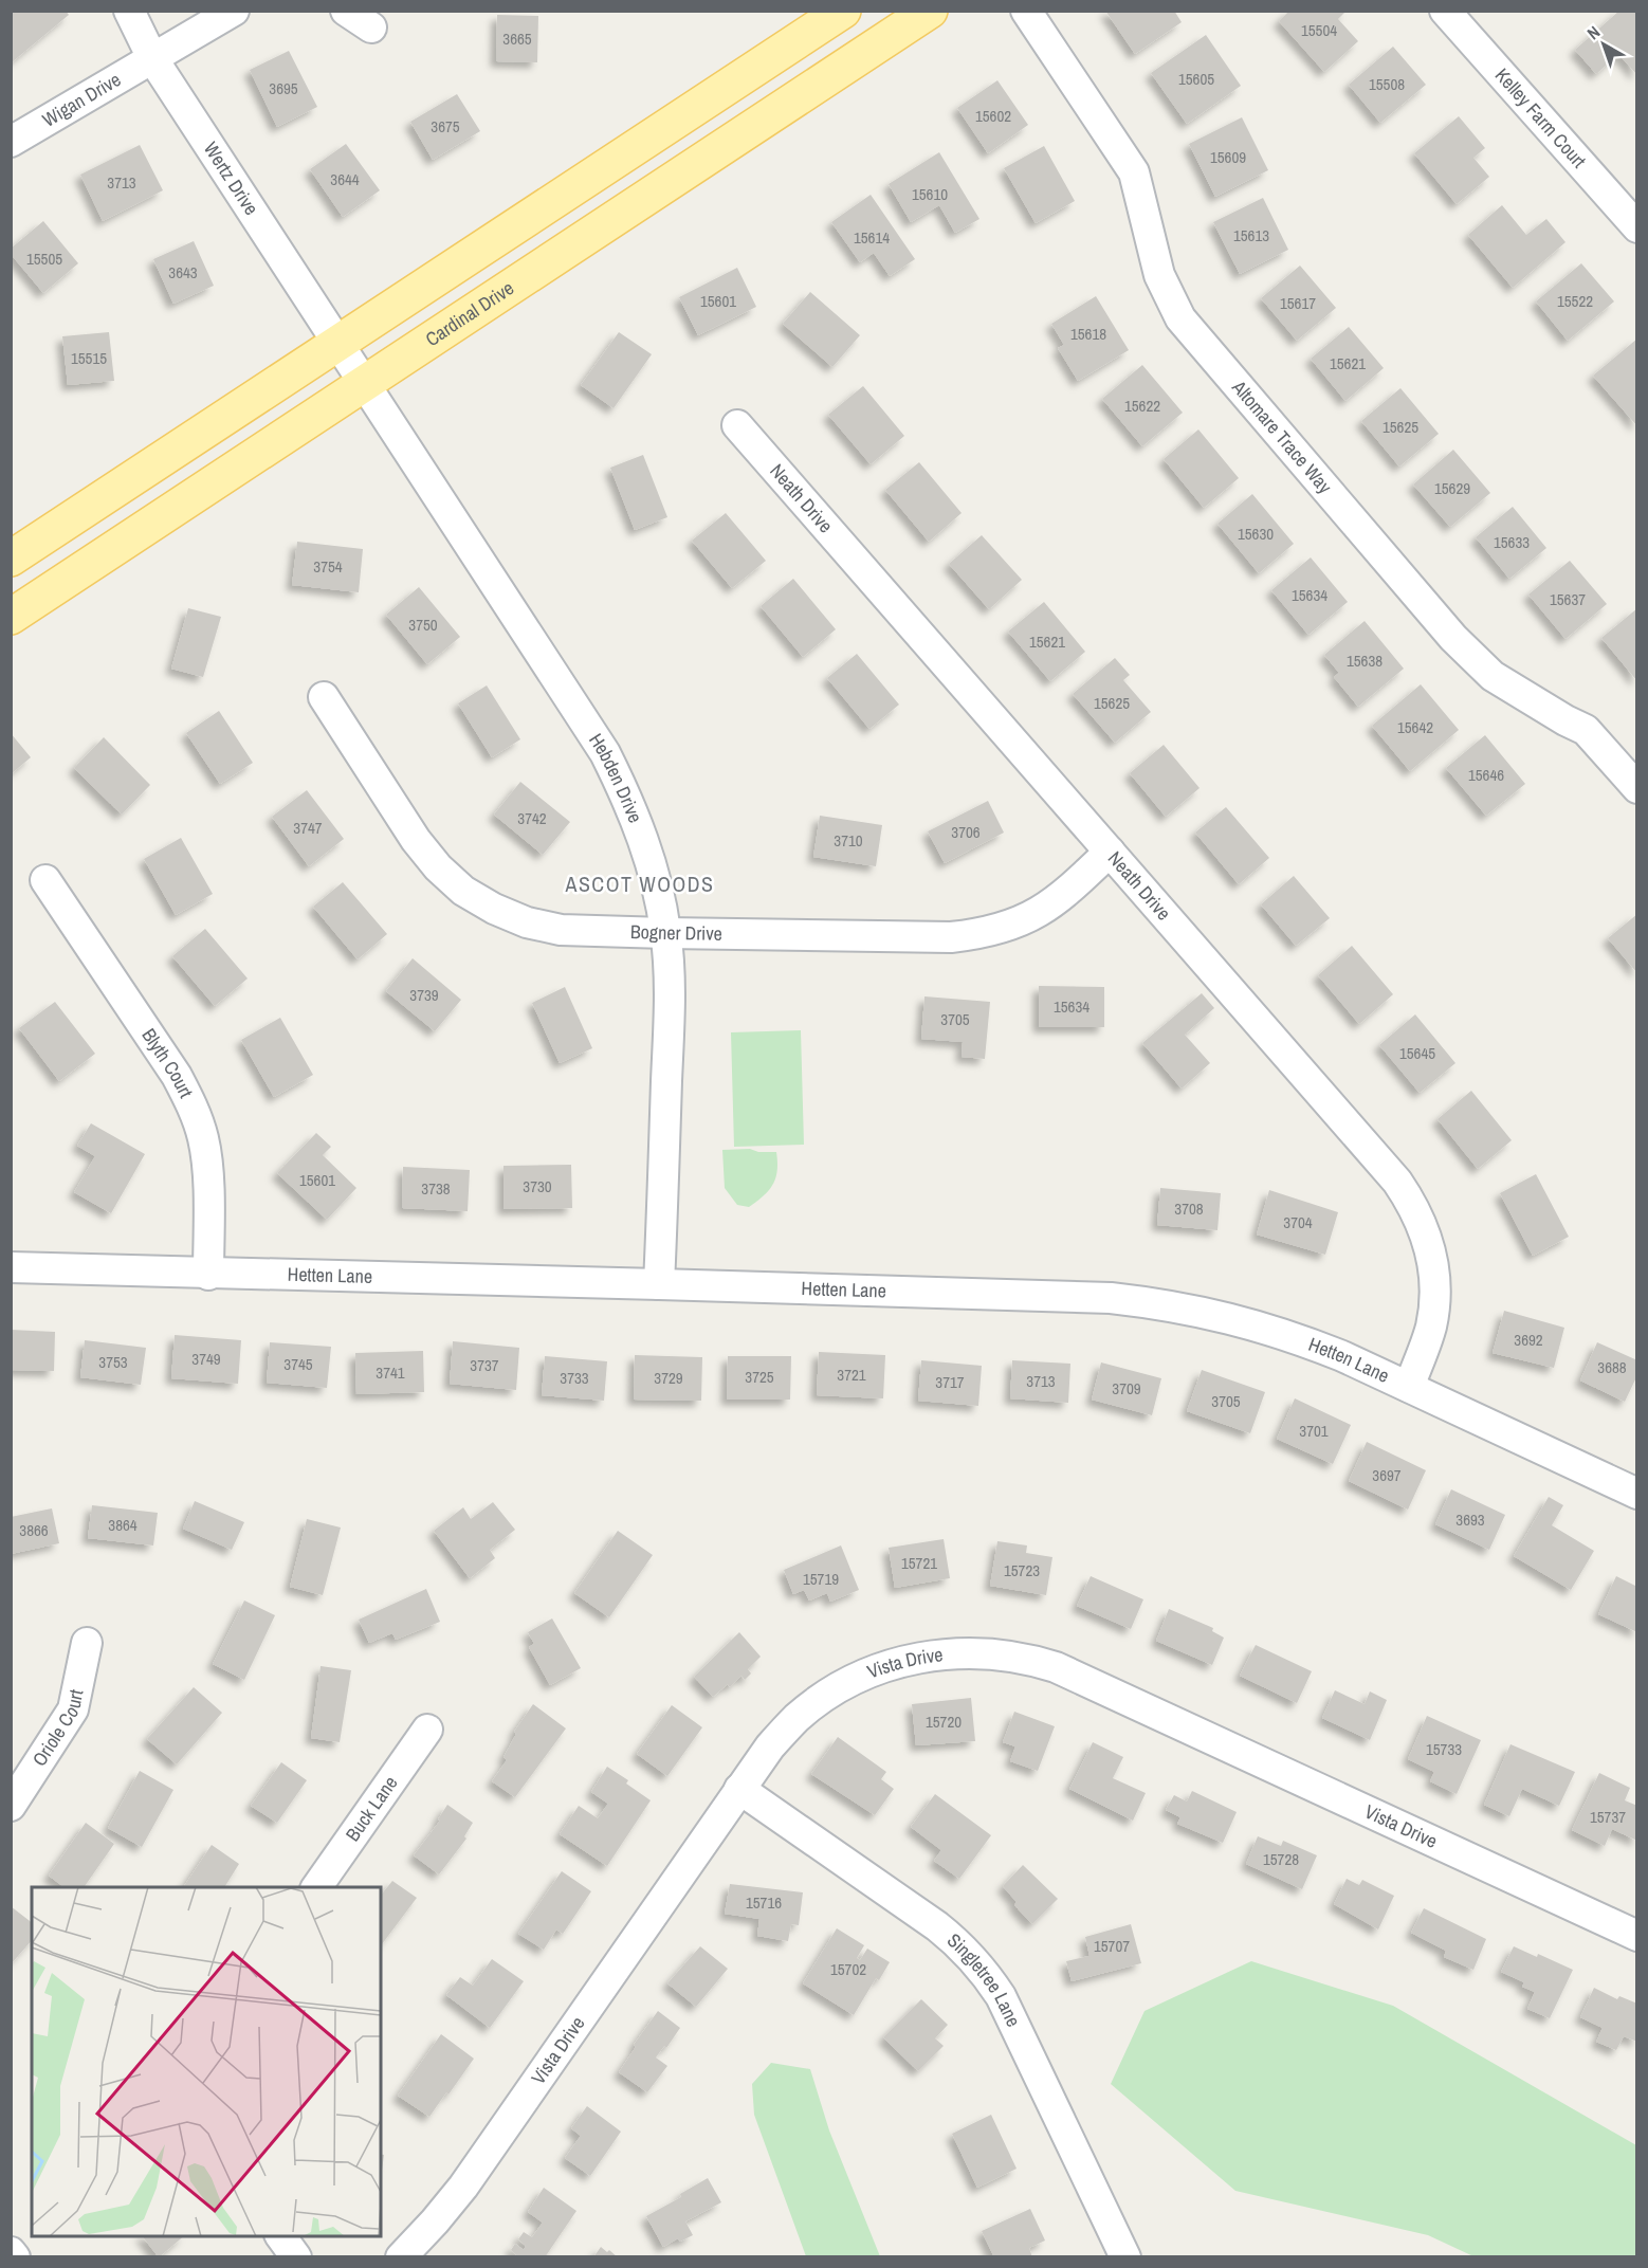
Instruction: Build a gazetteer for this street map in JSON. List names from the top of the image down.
{
  "streets": {
    "main road": ["Cardinal Drive"],
    "street": [
      "Wigan Drive",
      "Kelley Farm Court",
      "Wertz Drive",
      "Altomare Trace Way",
      "Neath Drive",
      "Hebden Drive",
      "Bogner Drive",
      "Blyth Court",
      "Hetten Lane",
      "Vista Drive",
      "Oriole Court",
      "Buck Lane",
      "Singletree Lane"
    ]
  },
  "crossings": [
    ["Wigan Drive", "Wertz Drive"],
    ["Wertz Drive", "Hebden Drive"],
    ["Cardinal Drive", "Hebden Drive"],
    ["Neath Drive", "Bogner Drive"],
    ["Neath Drive", "Hetten Lane"],
    ["Hebden Drive", "Bogner Drive"],
    ["Hebden Drive", "Hetten Lane"],
    ["Blyth Court", "Hetten Lane"],
    ["Vista Drive", "Singletree Lane"]
  ],
  "districts": ["ASCOT WOODS"],
  "house_numbers": [
    "15504",
    "3665",
    "15605",
    "15508",
    "3695",
    "15602",
    "3675",
    "15609",
    "3644",
    "3713",
    "15610",
    "15613",
    "15614",
    "15505",
    "3643",
    "15601",
    "15522",
    "15617",
    "15618",
    "15515",
    "15621",
    "15622",
    "15625",
    "15629",
    "15630",
    "15633",
    "3754",
    "15634",
    "15637",
    "3750",
    "15621",
    "15638",
    "15625",
    "15642",
    "15646",
    "3742",
    "3747",
    "3706",
    "3710",
    "3739",
    "15634",
    "3705",
    "15645",
    "15601",
    "3730",
    "3738",
    "3708",
    "3704",
    "3692",
    "3749",
    "3753",
    "3745",
    "3737",
    "3688",
    "3741",
    "3721",
    "3725",
    "3733",
    "3729",
    "3713",
    "3717",
    "3709",
    "3705",
    "3701",
    "3697",
    "3693",
    "3864",
    "3866",
    "15721",
    "15723",
    "15719",
    "15720",
    "15733",
    "15737",
    "15728",
    "15716",
    "15707",
    "15702"
  ],
  "north": "top left"
}
